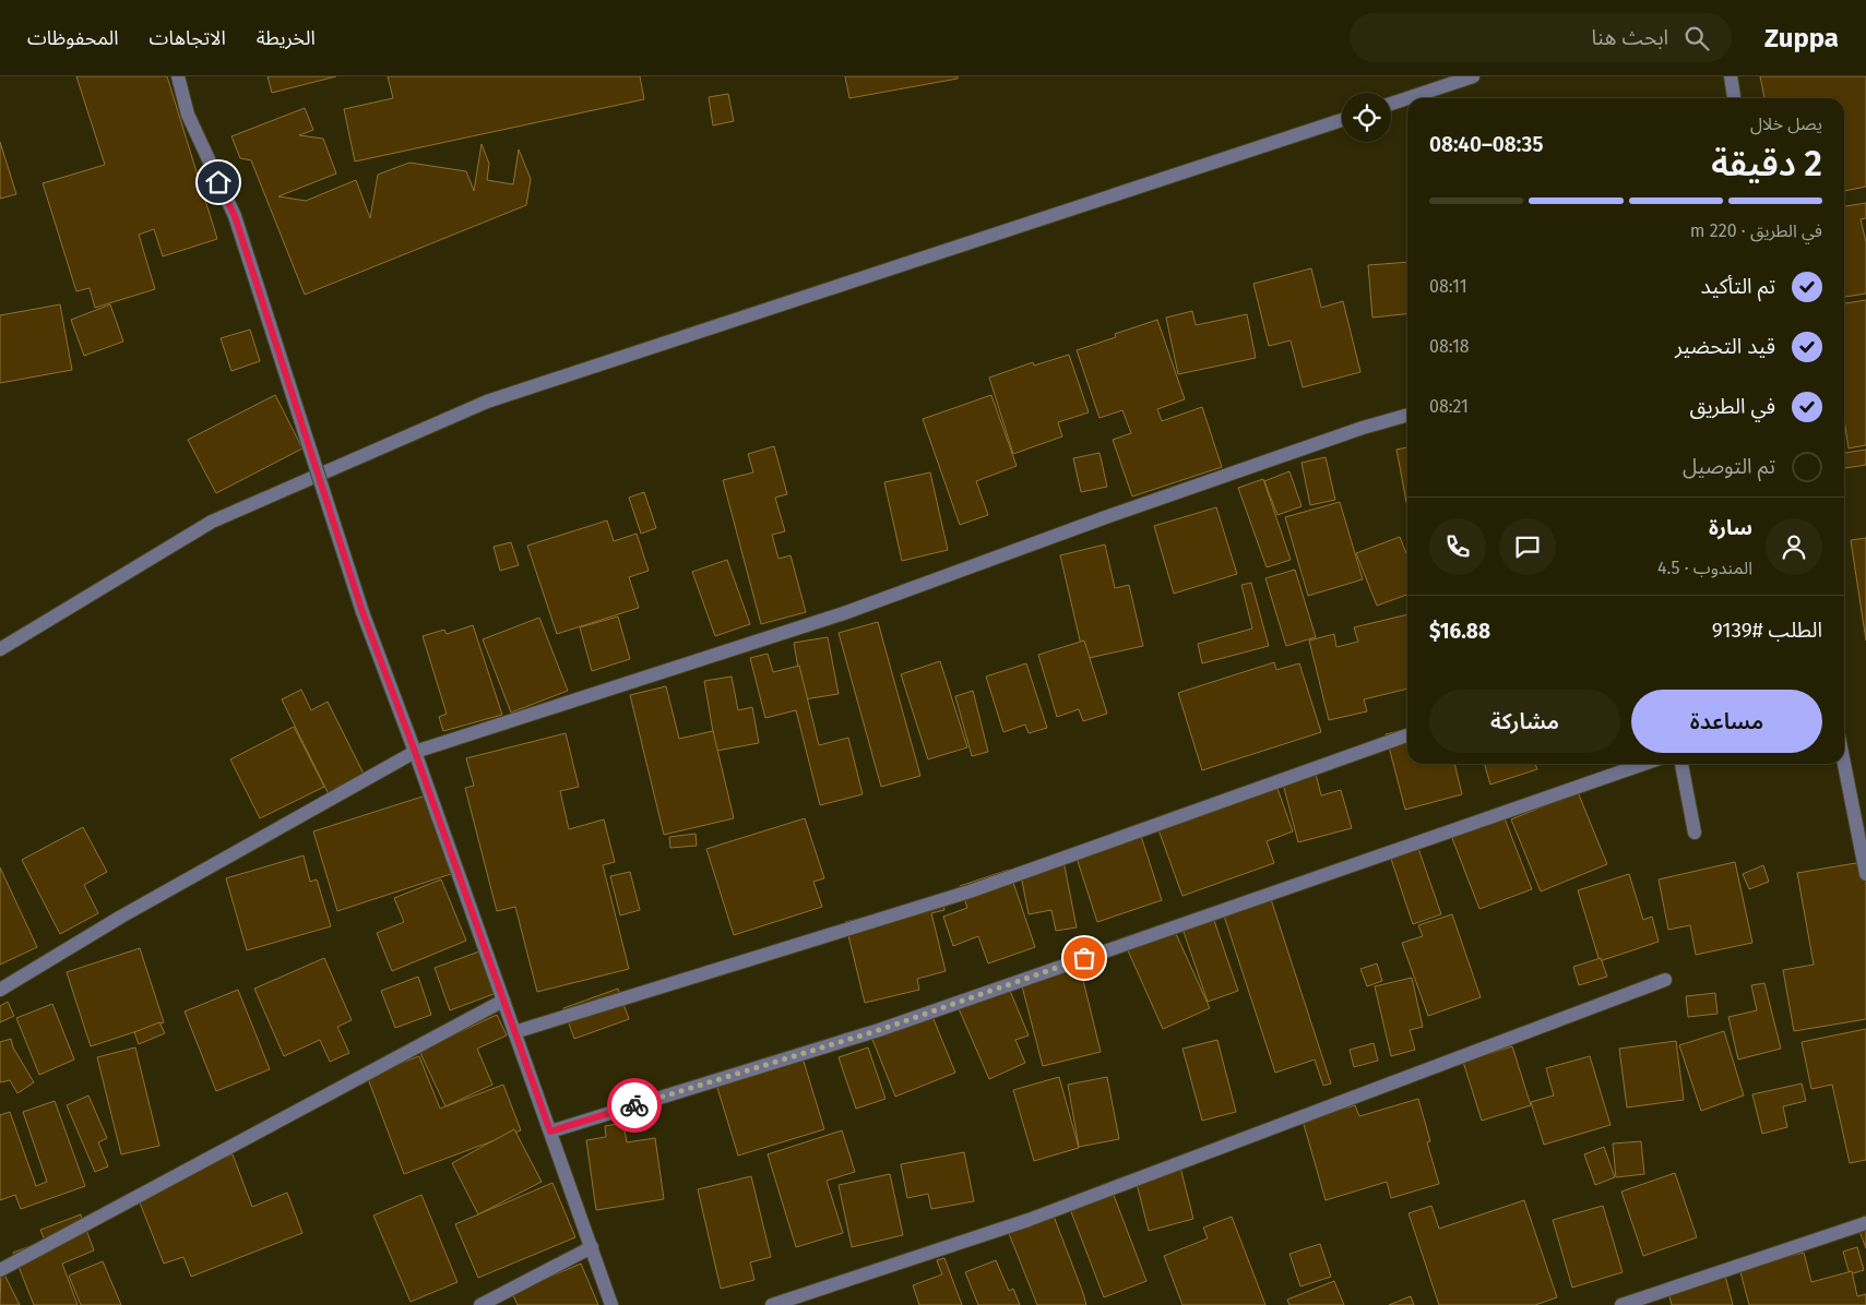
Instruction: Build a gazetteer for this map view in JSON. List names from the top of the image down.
{
  "page": {
    "header": "Zuppa",
    "search": "ابحث هنا",
    "nav": ["الخريطة", "الاتجاهات", "المحفوظات"],
    "heading": ["2 دقيقة", "يصل خلال", "08:35–08:40"],
    "panel": [
      "سارة",
      "المندوب · 4.5",
      "الطلب #9139",
      "$16.88"
    ],
    "bar": "في الطريق · 220 m",
    "list": [
      ["تم التأكيد", "08:11"],
      ["قيد التحضير", "08:18"],
      ["في الطريق", "08:21"],
      "تم التوصيل"
    ],
    "buttons": ["مساعدة", "مشاركة"]
  }
}
